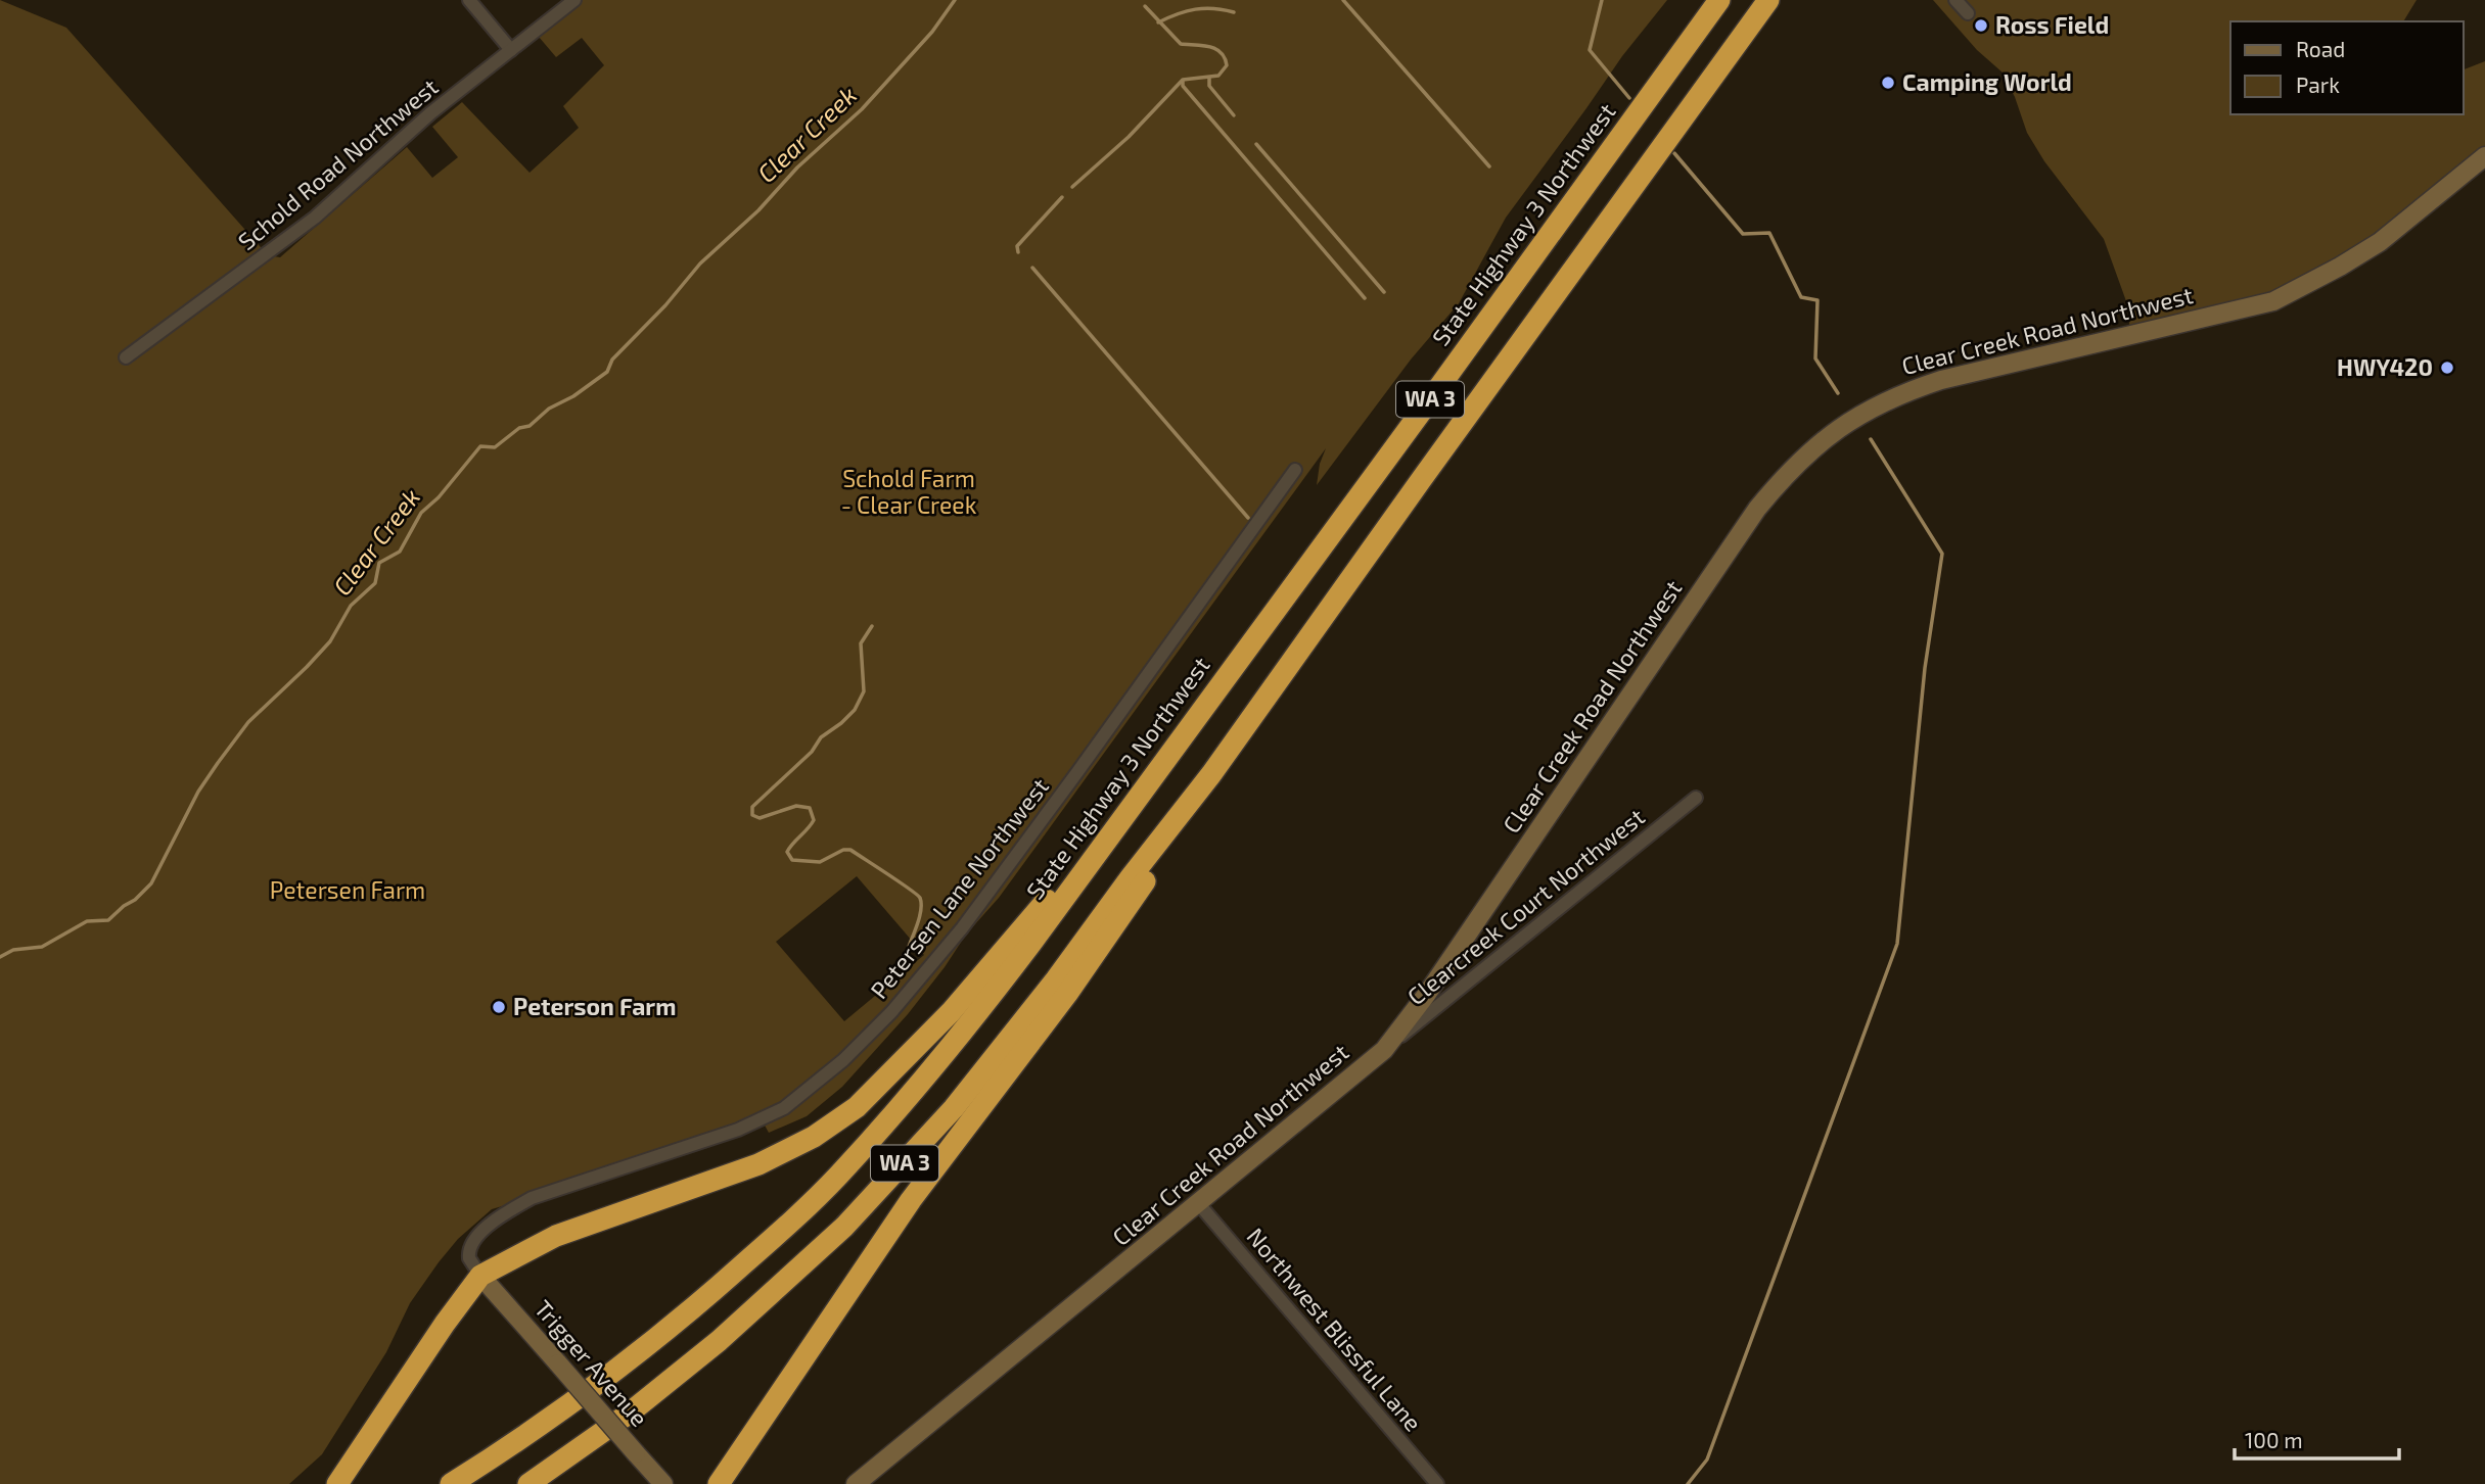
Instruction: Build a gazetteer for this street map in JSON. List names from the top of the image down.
{
  "streets": {
    "highway": ["State Highway 3 Northwest", "WA 3"],
    "main road": ["Clear Creek Road Northwest", "Trigger Avenue"],
    "street": [
      "Schold Road Northwest",
      "Petersen Lane Northwest",
      "Clearcreek Court Northwest",
      "Northwest Blissful Lane"
    ]
  },
  "crossings": [
    ["Clear Creek Road Northwest", "Clearcreek Court Northwest"],
    ["Clear Creek Road Northwest", "Northwest Blissful Lane"],
    ["Petersen Lane Northwest", "Trigger Avenue"]
  ],
  "water": ["Clear Creek"],
  "parks": ["Schold Farm - Clear Creek", "Petersen Farm"],
  "places": [
    "Ross Field",
    "Camping World",
    "HWY420",
    "Peterson Farm"
  ],
  "legend": ["Road", "Park"],
  "scale_bar": "100 m"
}
